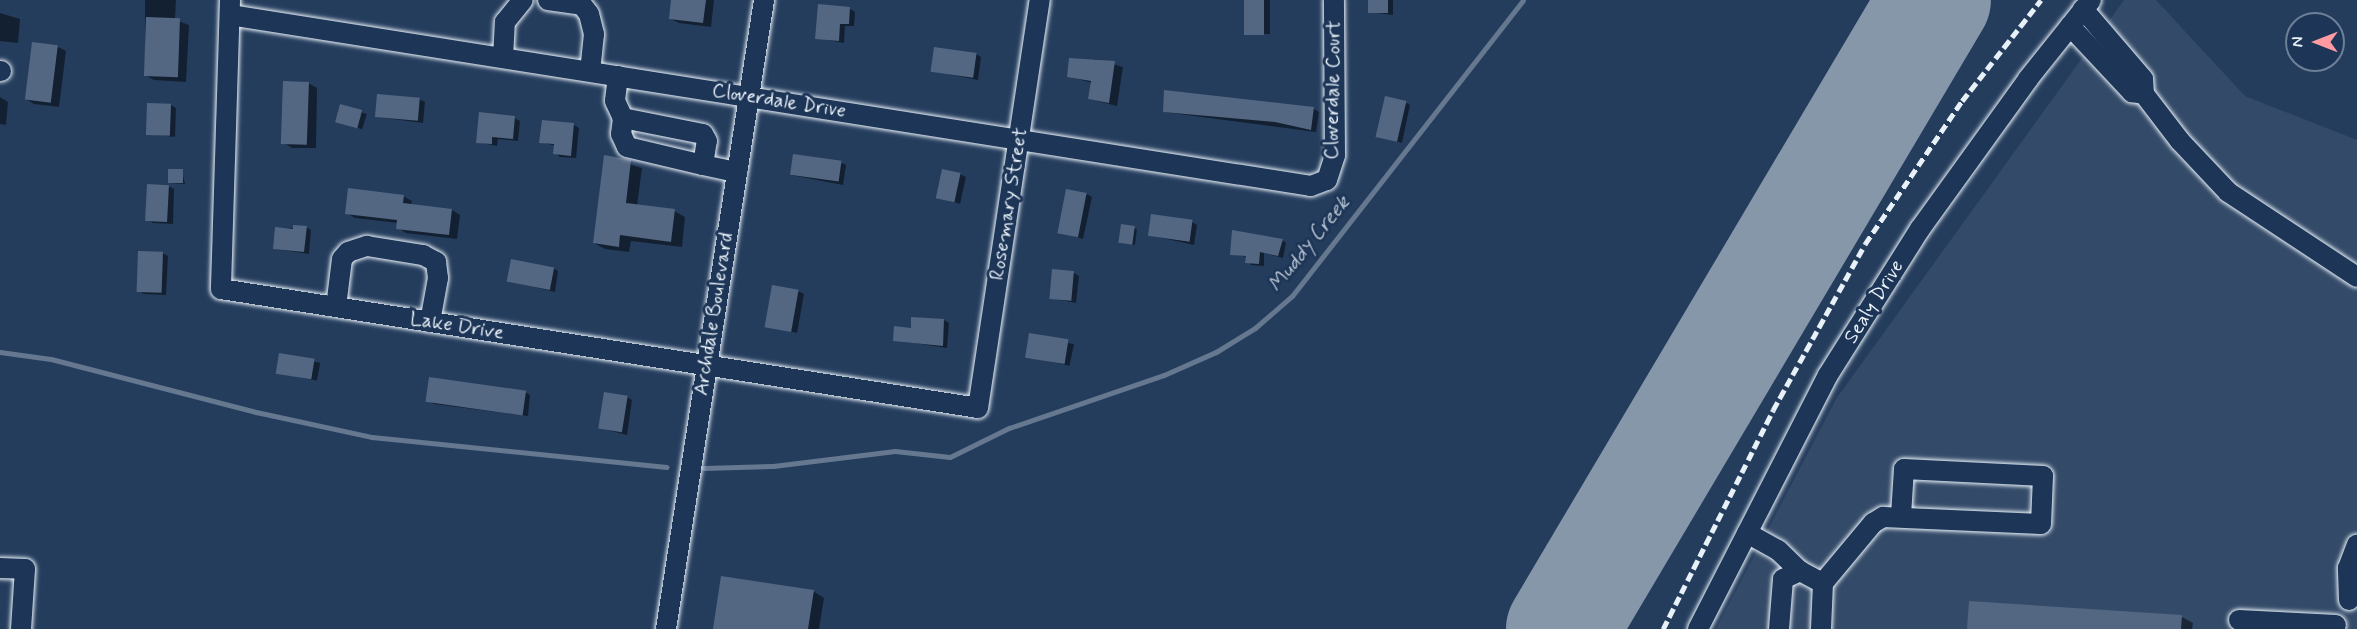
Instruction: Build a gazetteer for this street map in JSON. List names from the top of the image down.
{
  "streets": {
    "street": [
      "Cloverdale Court",
      "Cloverdale Drive",
      "Rosemary Street",
      "Sealy Drive",
      "Archdale Boulevard",
      "Lake Drive"
    ]
  },
  "crossings": [
    ["Cloverdale Court", "Cloverdale Drive"],
    ["Cloverdale Drive", "Rosemary Street"],
    ["Cloverdale Drive", "Archdale Boulevard"],
    ["Cloverdale Drive", "Lake Drive"],
    ["Rosemary Street", "Lake Drive"],
    ["Archdale Boulevard", "Lake Drive"]
  ],
  "water": ["Muddy Creek"],
  "north": "left"
}
